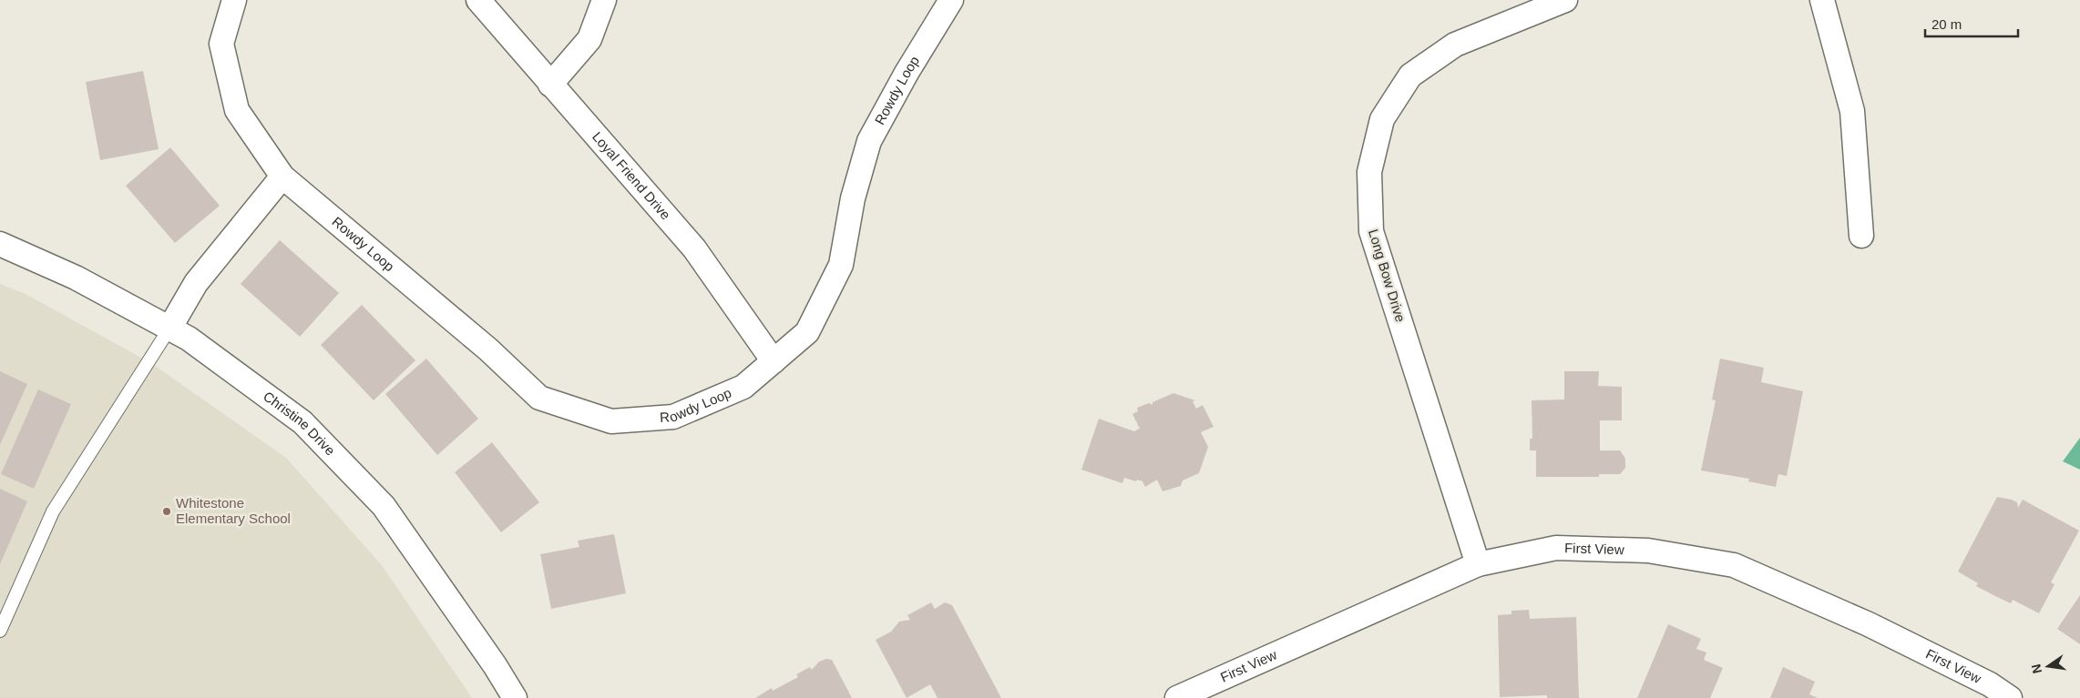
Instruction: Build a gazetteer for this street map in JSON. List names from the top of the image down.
{
  "streets": {
    "street": [
      "Rowdy Loop",
      "Loyal Friend Drive",
      "Long Bow Drive",
      "Christine Drive",
      "First View"
    ]
  },
  "crossings": [
    ["Rowdy Loop", "Loyal Friend Drive"],
    ["Long Bow Drive", "First View"]
  ],
  "places": ["Whitestone Elementary School"],
  "scale_bar": "20 m",
  "north": "left"
}
